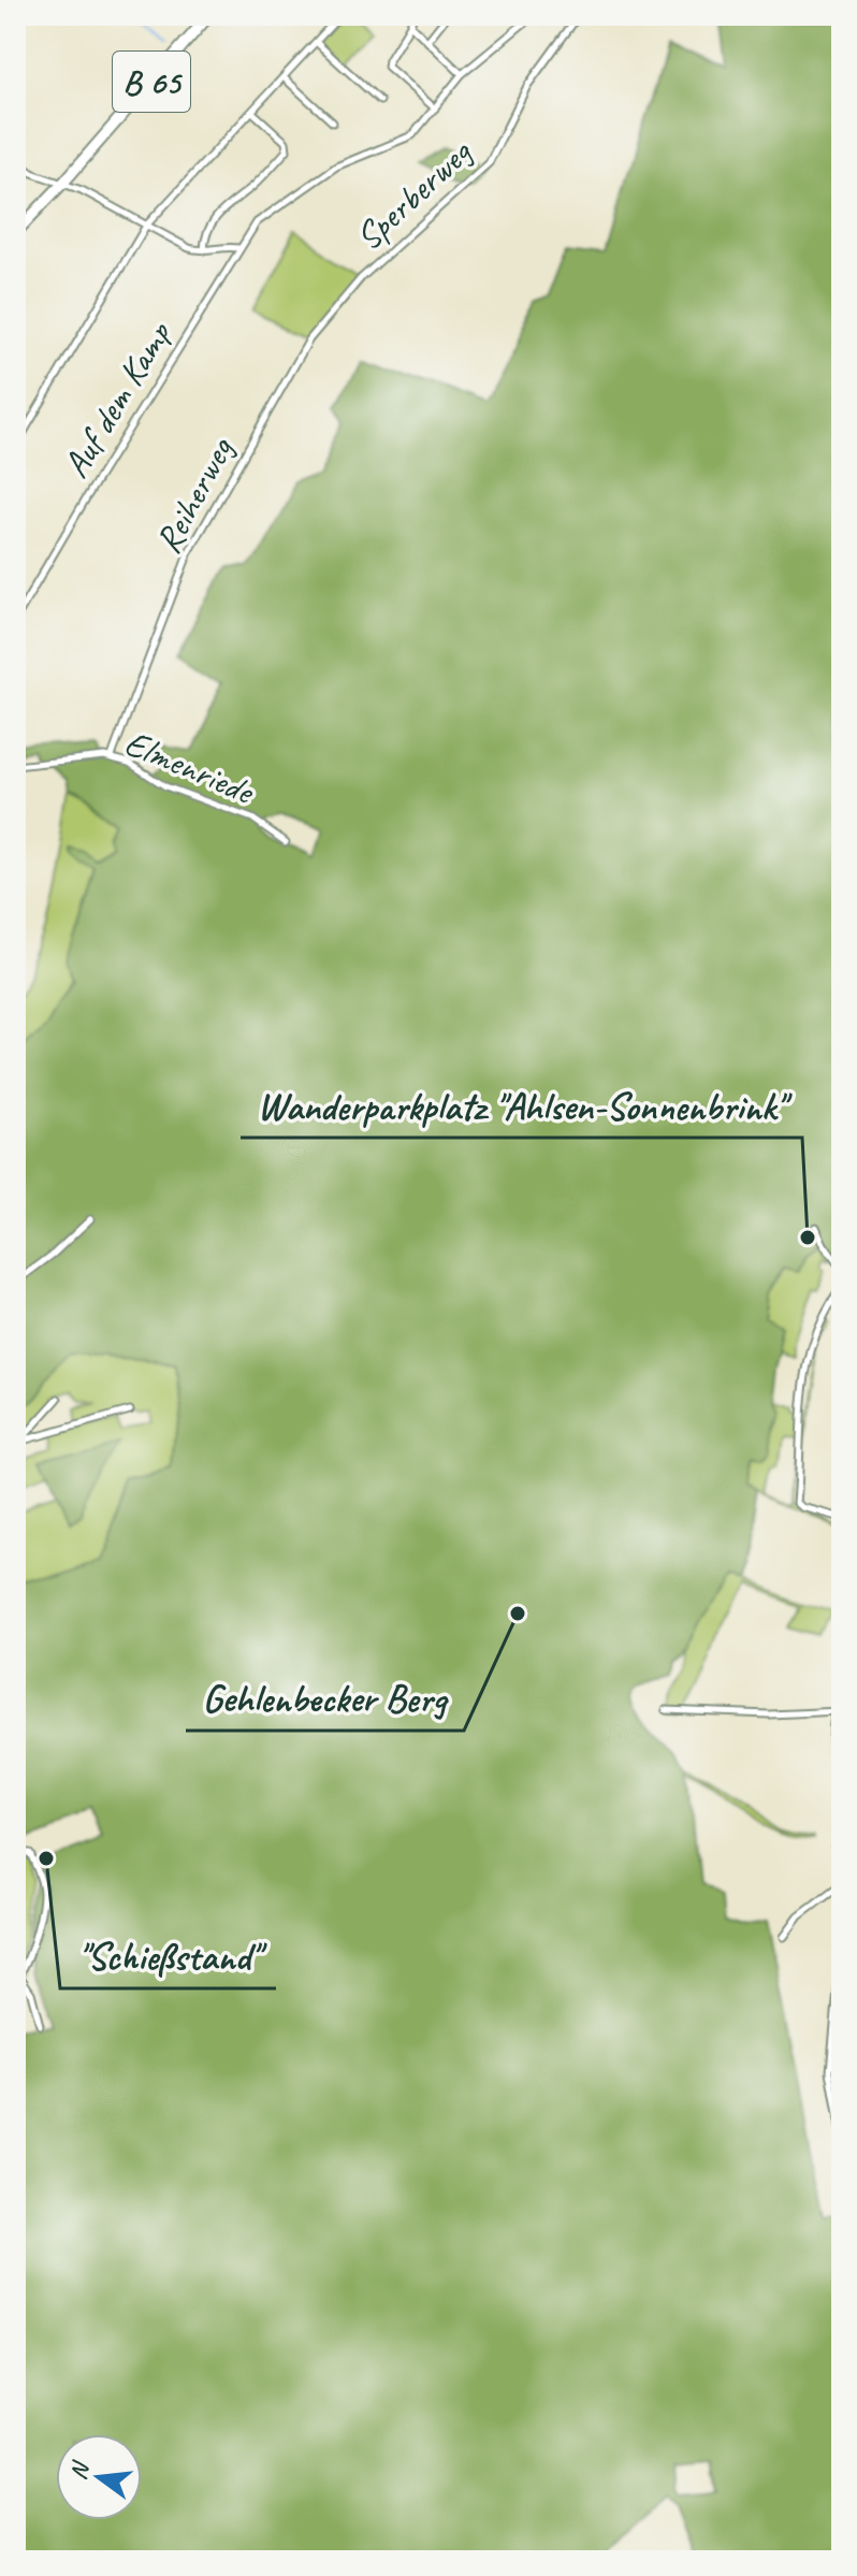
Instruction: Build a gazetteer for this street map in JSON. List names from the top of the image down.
{
  "streets": {
    "main road": ["B 65"],
    "street": [
      "Sperberweg",
      "Auf dem Kamp",
      "Reiherweg",
      "Elmenriede"
    ]
  },
  "crossings": [
    ["Sperberweg", "Reiherweg"],
    ["Reiherweg", "Elmenriede"]
  ],
  "places": ["Wanderparkplatz \"Ahlsen-Sonnenbrink\"", "Gehlenbecker Berg", "\"Schießstand\""],
  "north": "left"
}
